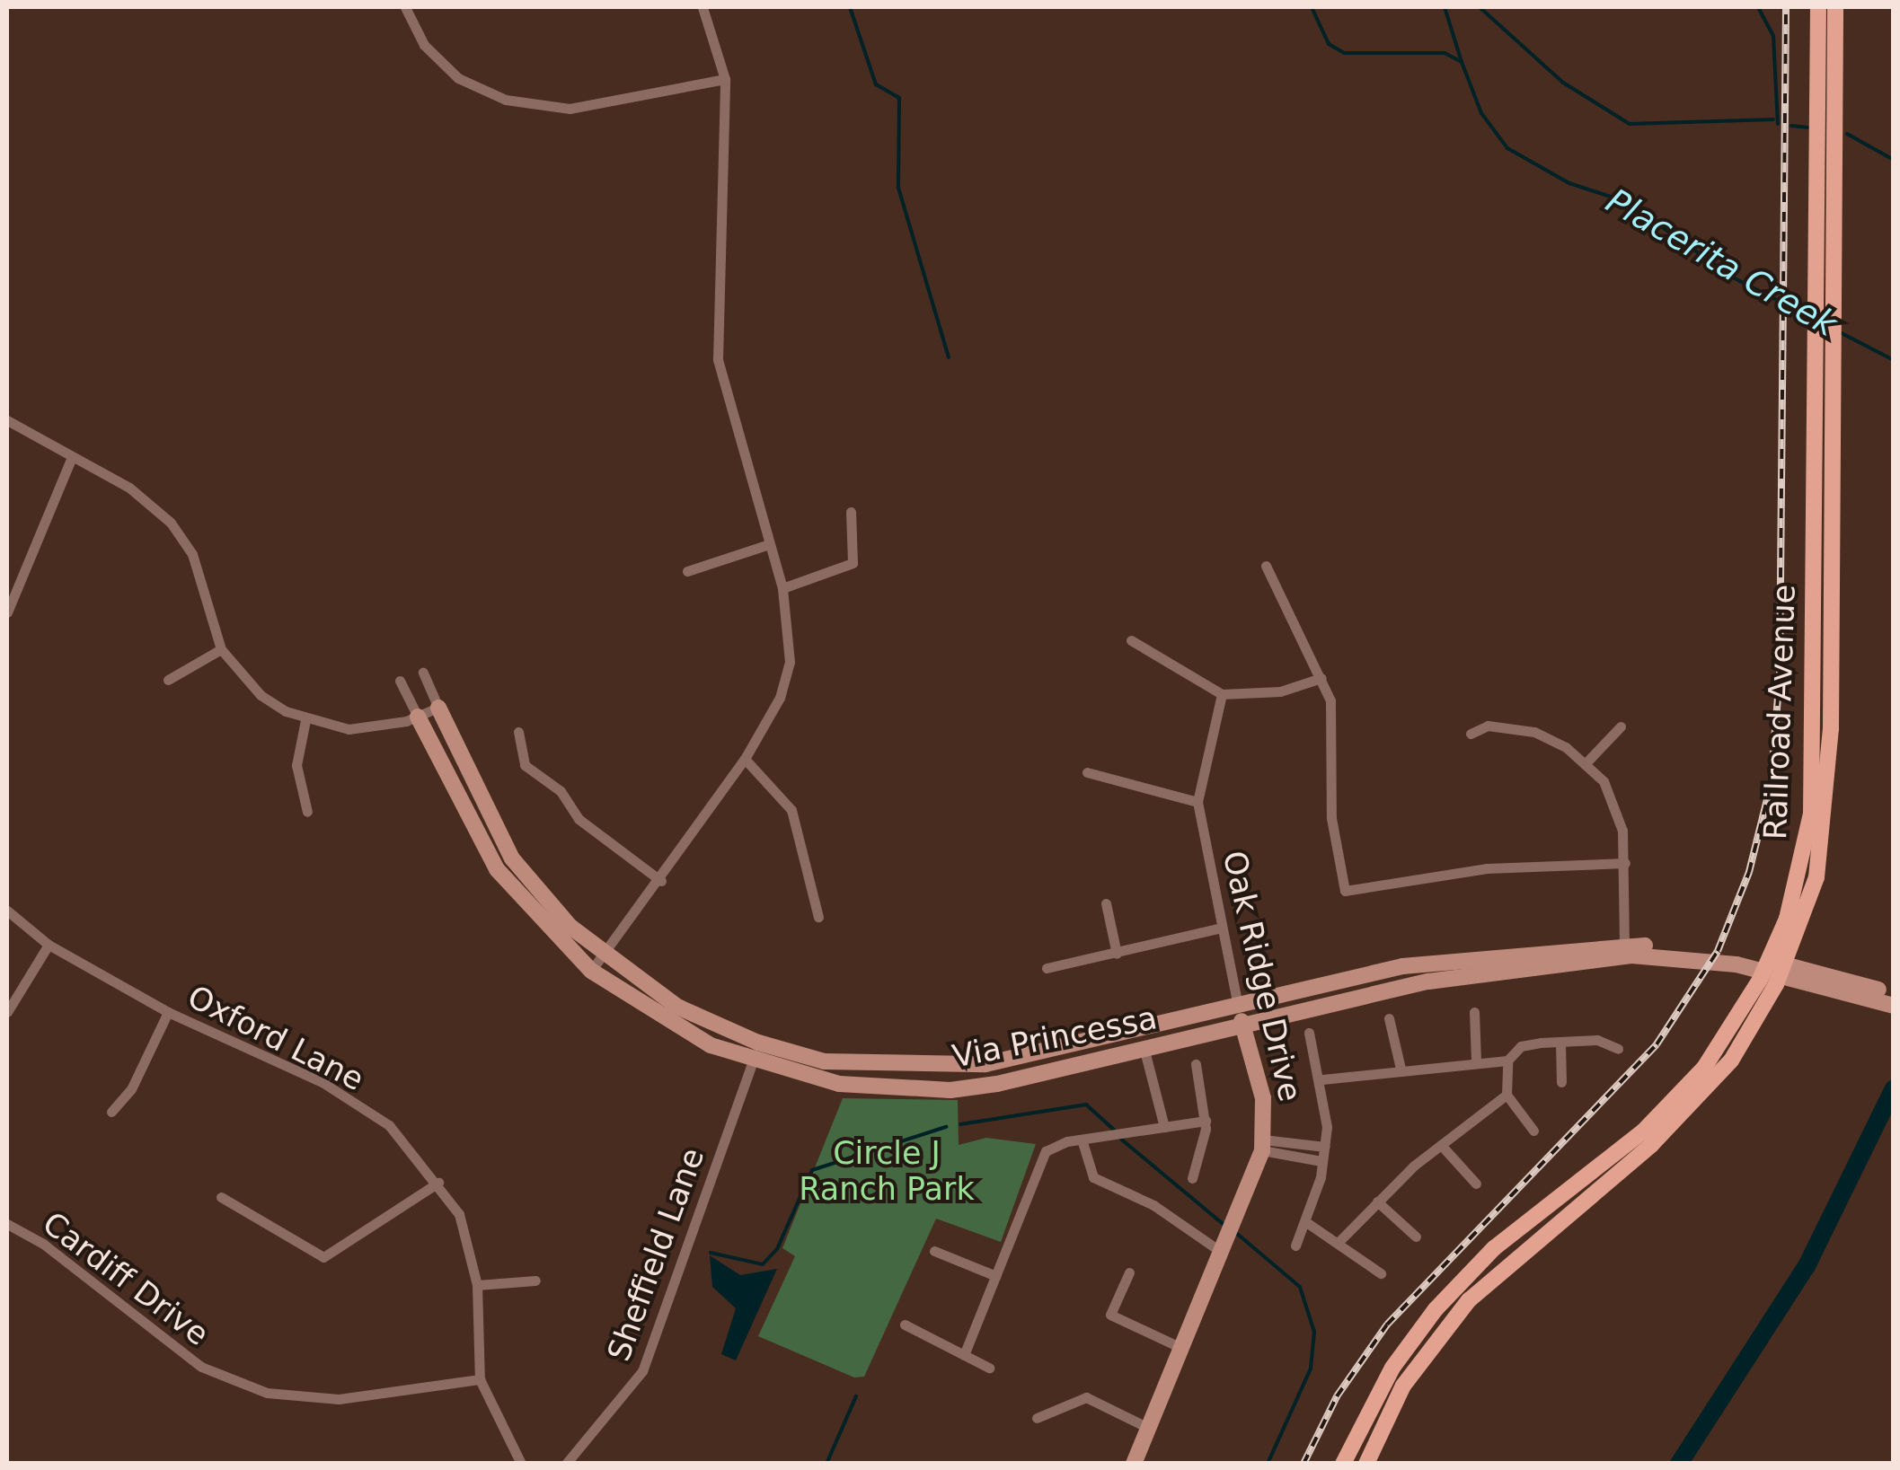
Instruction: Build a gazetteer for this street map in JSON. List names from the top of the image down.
{
  "streets": {
    "main road": ["Railroad Avenue"],
    "street": [
      "Oak Ridge Drive",
      "Via Princessa",
      "Oxford Lane",
      "Sheffield Lane",
      "Cardiff Drive"
    ]
  },
  "crossings": [
    ["Oak Ridge Drive", "Via Princessa"],
    ["Via Princessa", "Sheffield Lane"],
    ["Oxford Lane", "Cardiff Drive"]
  ],
  "water": ["Placerita Creek"],
  "parks": ["Circle J Ranch Park"]
}
